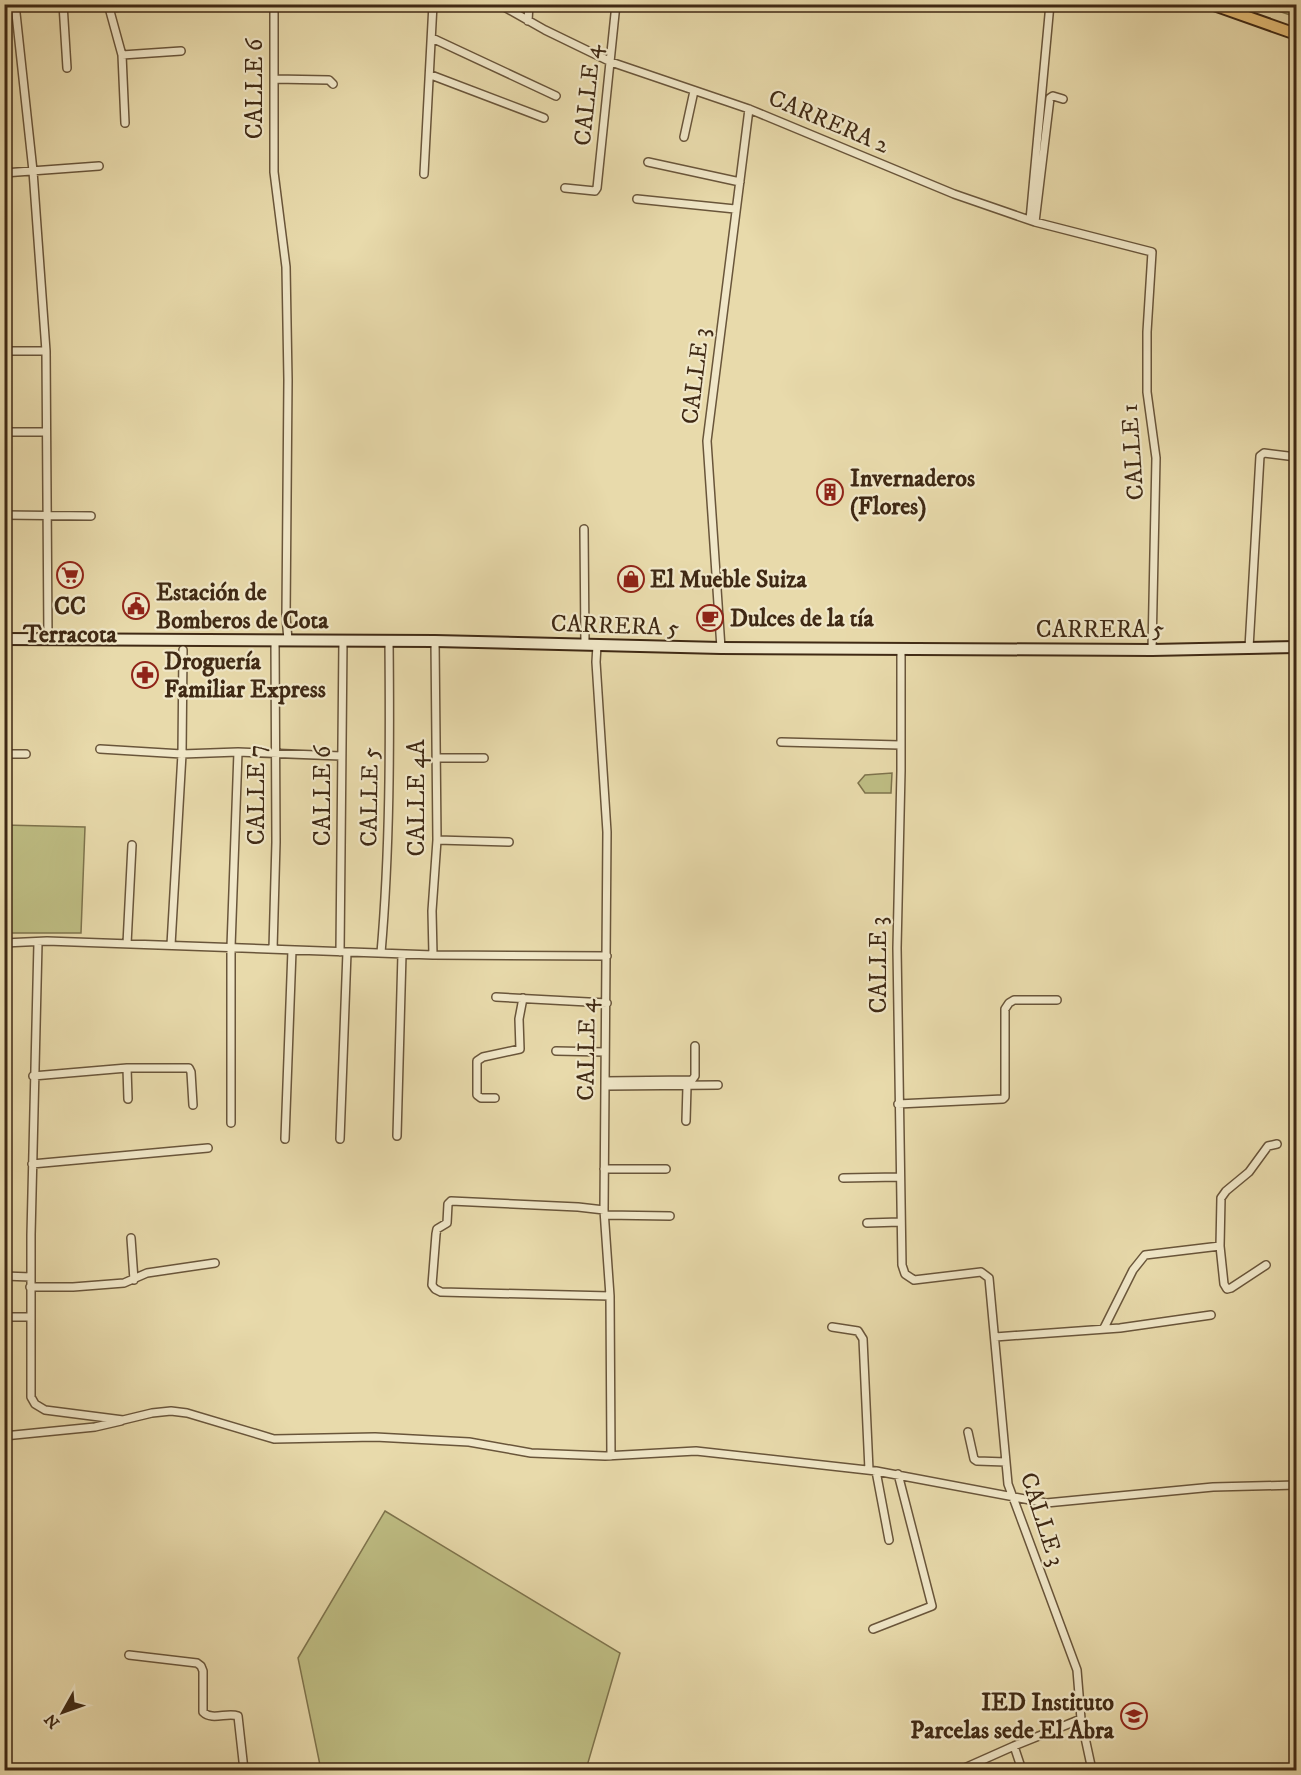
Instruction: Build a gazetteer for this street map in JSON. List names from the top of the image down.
{
  "streets": {
    "main road": ["CARRERA 5"],
    "street": [
      "CALLE 6",
      "CALLE 4",
      "CARRERA 2",
      "CALLE 3",
      "CALLE 1",
      "CALLE 7",
      "CALLE 5",
      "CALLE 4A"
    ]
  },
  "crossings": [
    ["CALLE 6", "CARRERA 5"],
    ["CALLE 4", "CARRERA 2"],
    ["CALLE 4", "CARRERA 5"],
    ["CARRERA 2", "CALLE 3"],
    ["CARRERA 2", "CALLE 1"],
    ["CALLE 3", "CARRERA 5"],
    ["CALLE 1", "CARRERA 5"],
    ["CARRERA 5", "CALLE 7"],
    ["CARRERA 5", "CALLE 5"],
    ["CARRERA 5", "CALLE 4A"]
  ],
  "places": {
    "building": ["Invernaderos (Flores)"],
    "supermarket": ["CC Terracota"],
    "shop": ["El Mueble Suiza"],
    "public building": ["Estación de Bomberos de Cota"],
    "cafe": ["Dulces de la tía"],
    "pharmacy": ["Droguería Familiar Express"],
    "school or university": ["IED Instituto Parcelas sede El Abra"]
  },
  "north": "bottom left"
}
